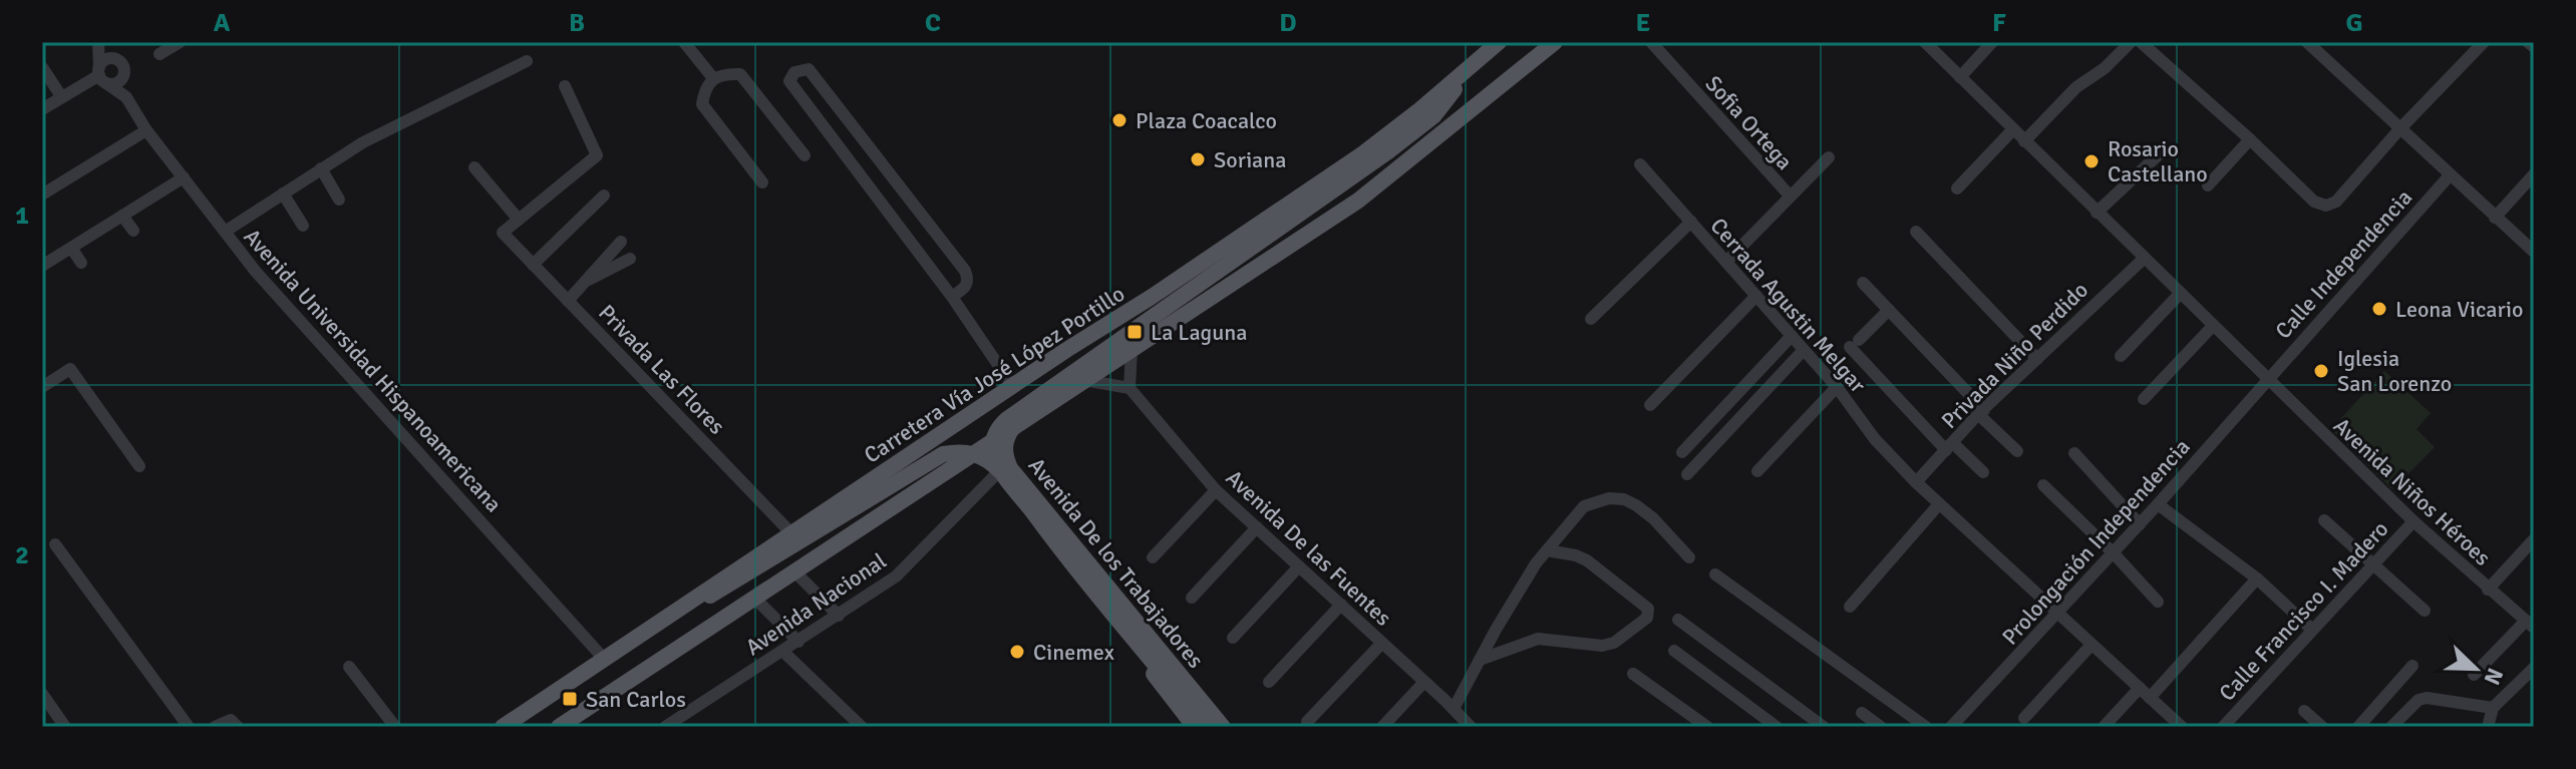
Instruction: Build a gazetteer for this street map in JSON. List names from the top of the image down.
{
  "streets": {
    "main road": ["Carretera Vía José López Portillo", "Avenida De los Trabajadores"],
    "street": [
      "Sofia Ortega",
      "Calle Independencia",
      "Cerrada Agustin Melgar",
      "Privada Niño Perdido",
      "Privada Las Flores",
      "Avenida Universidad Hispanoamericana",
      "Avenida Niños Héroes",
      "Prolongación Independencia",
      "Avenida De las Fuentes",
      "Avenida Nacional",
      "Calle Francisco I. Madero"
    ]
  },
  "crossings": [
    ["Sofia Ortega", "Cerrada Agustin Melgar"],
    ["Calle Independencia", "Avenida Niños Héroes"],
    ["Calle Independencia", "Prolongación Independencia"],
    ["Cerrada Agustin Melgar", "Privada Niño Perdido"],
    ["Cerrada Agustin Melgar", "Prolongación Independencia"],
    ["Privada Niño Perdido", "Avenida Niños Héroes"],
    ["Privada Las Flores", "Carretera Vía José López Portillo"],
    ["Avenida Universidad Hispanoamericana", "Carretera Vía José López Portillo"],
    ["Avenida Niños Héroes", "Prolongación Independencia"],
    ["Avenida Niños Héroes", "Calle Francisco I. Madero"],
    ["Avenida De los Trabajadores", "Avenida Nacional"]
  ],
  "places": {
    "other": [
      "Plaza Coacalco",
      "Soriana",
      "Rosario Castellano",
      "Leona Vicario",
      "Iglesia San Lorenzo",
      "Cinemex"
    ],
    "transit": ["La Laguna", "San Carlos"]
  },
  "north": "bottom right",
  "grid": {
    "columns": [
      "A",
      "B",
      "C",
      "D",
      "E",
      "F",
      "G"
    ],
    "rows": ["1", "2"]
  }
}
